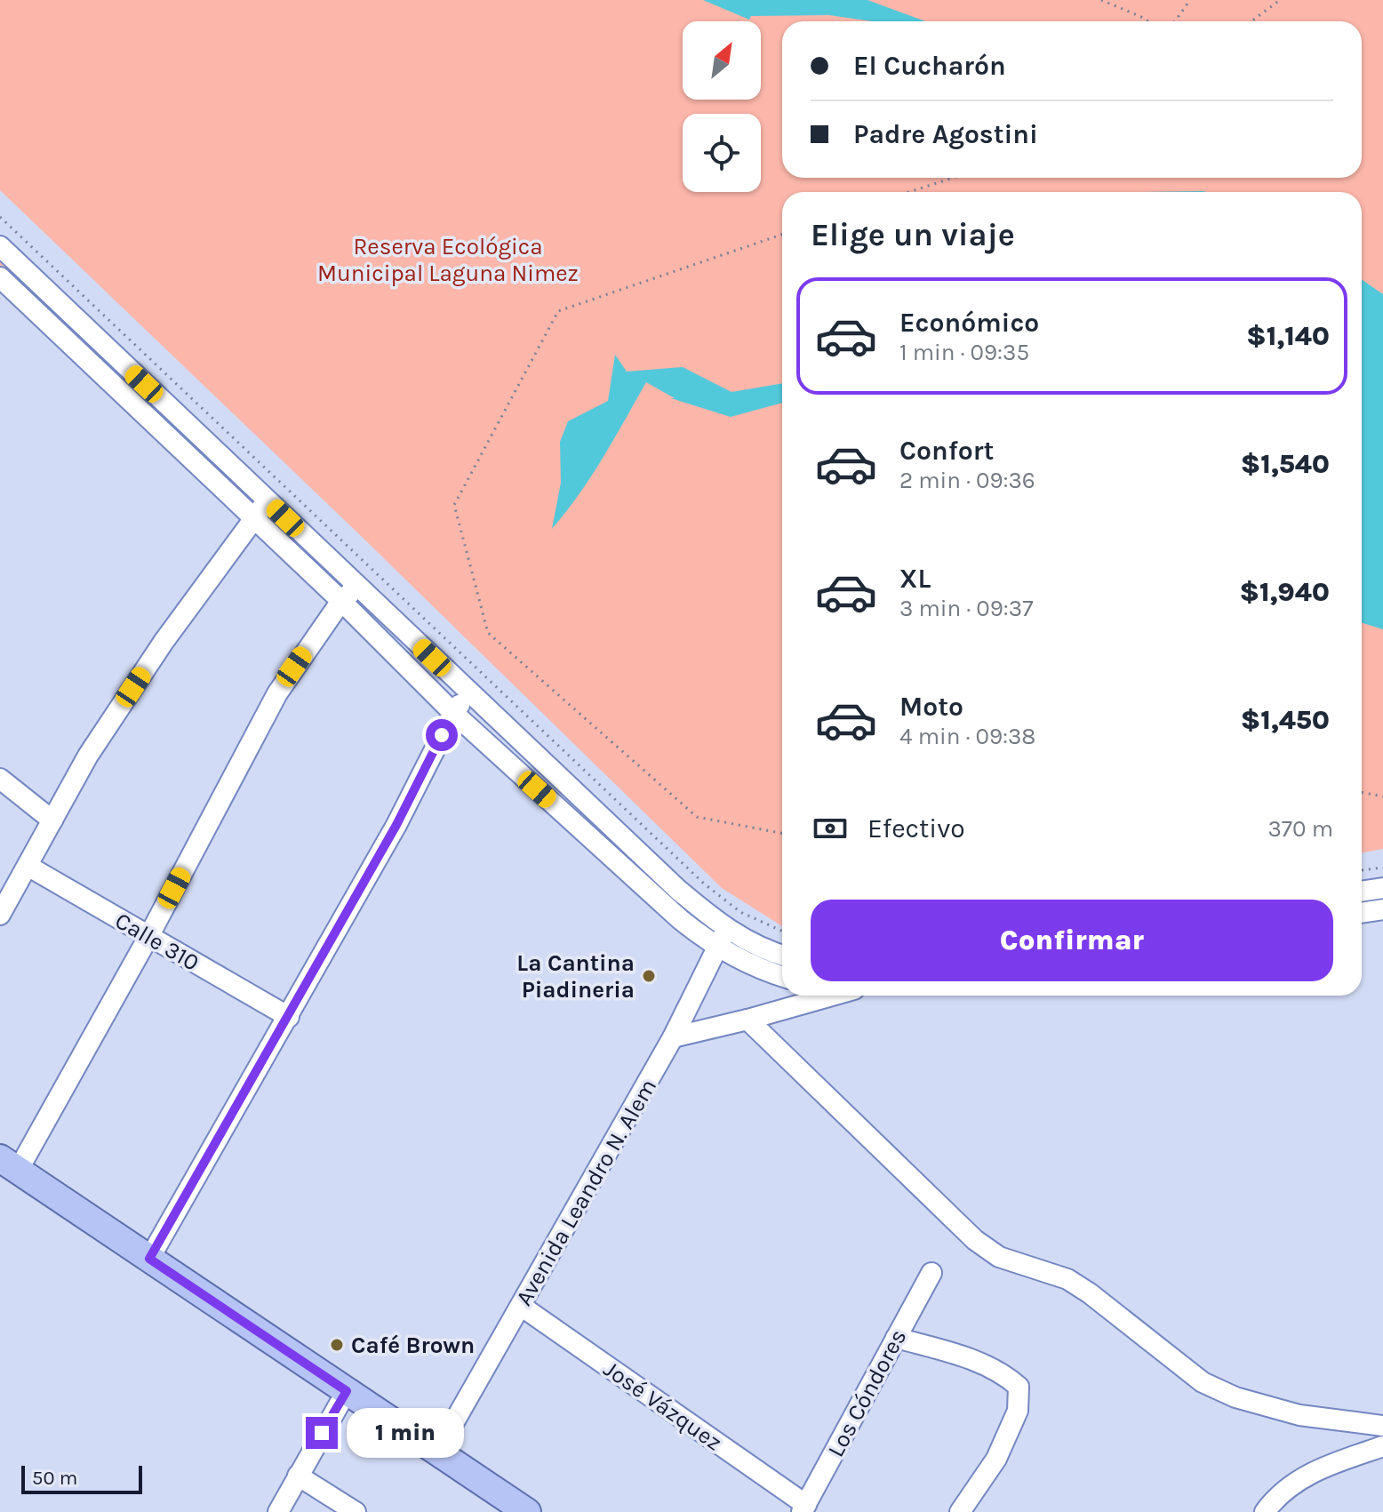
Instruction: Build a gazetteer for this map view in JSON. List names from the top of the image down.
{
  "streets": {
    "street": [
      "Calle 310",
      "Avenida Leandro N. Alem",
      "Los Cóndores",
      "José Vázquez"
    ]
  },
  "crossings": [
    ["Avenida Leandro N. Alem", "José Vázquez"],
    ["Los Cóndores", "José Vázquez"]
  ],
  "parks": ["Reserva Ecológica Municipal Laguna Nimez"],
  "places": ["La Cantina Piadineria", "Café Brown"],
  "scale_bar": "50 m",
  "north": "top right",
  "page": {
    "banner": ["El Cucharón", "Padre Agostini"],
    "heading": "Elige un viaje",
    "list": [
      {
        "name": "Económico",
        "note": "1 min · 09:35",
        "value": "$1,140"
      },
      {
        "name": "Confort",
        "note": "2 min · 09:36",
        "value": "$1,540"
      },
      {
        "name": "XL",
        "note": "3 min · 09:37",
        "value": "$1,940"
      },
      {
        "name": "Moto",
        "note": "4 min · 09:38",
        "value": "$1,450"
      }
    ],
    "pay": ["Efectivo", "370 m"],
    "buttons": "Confirmar",
    "bubble": "1 min",
    "scale": "50 m"
  }
}
